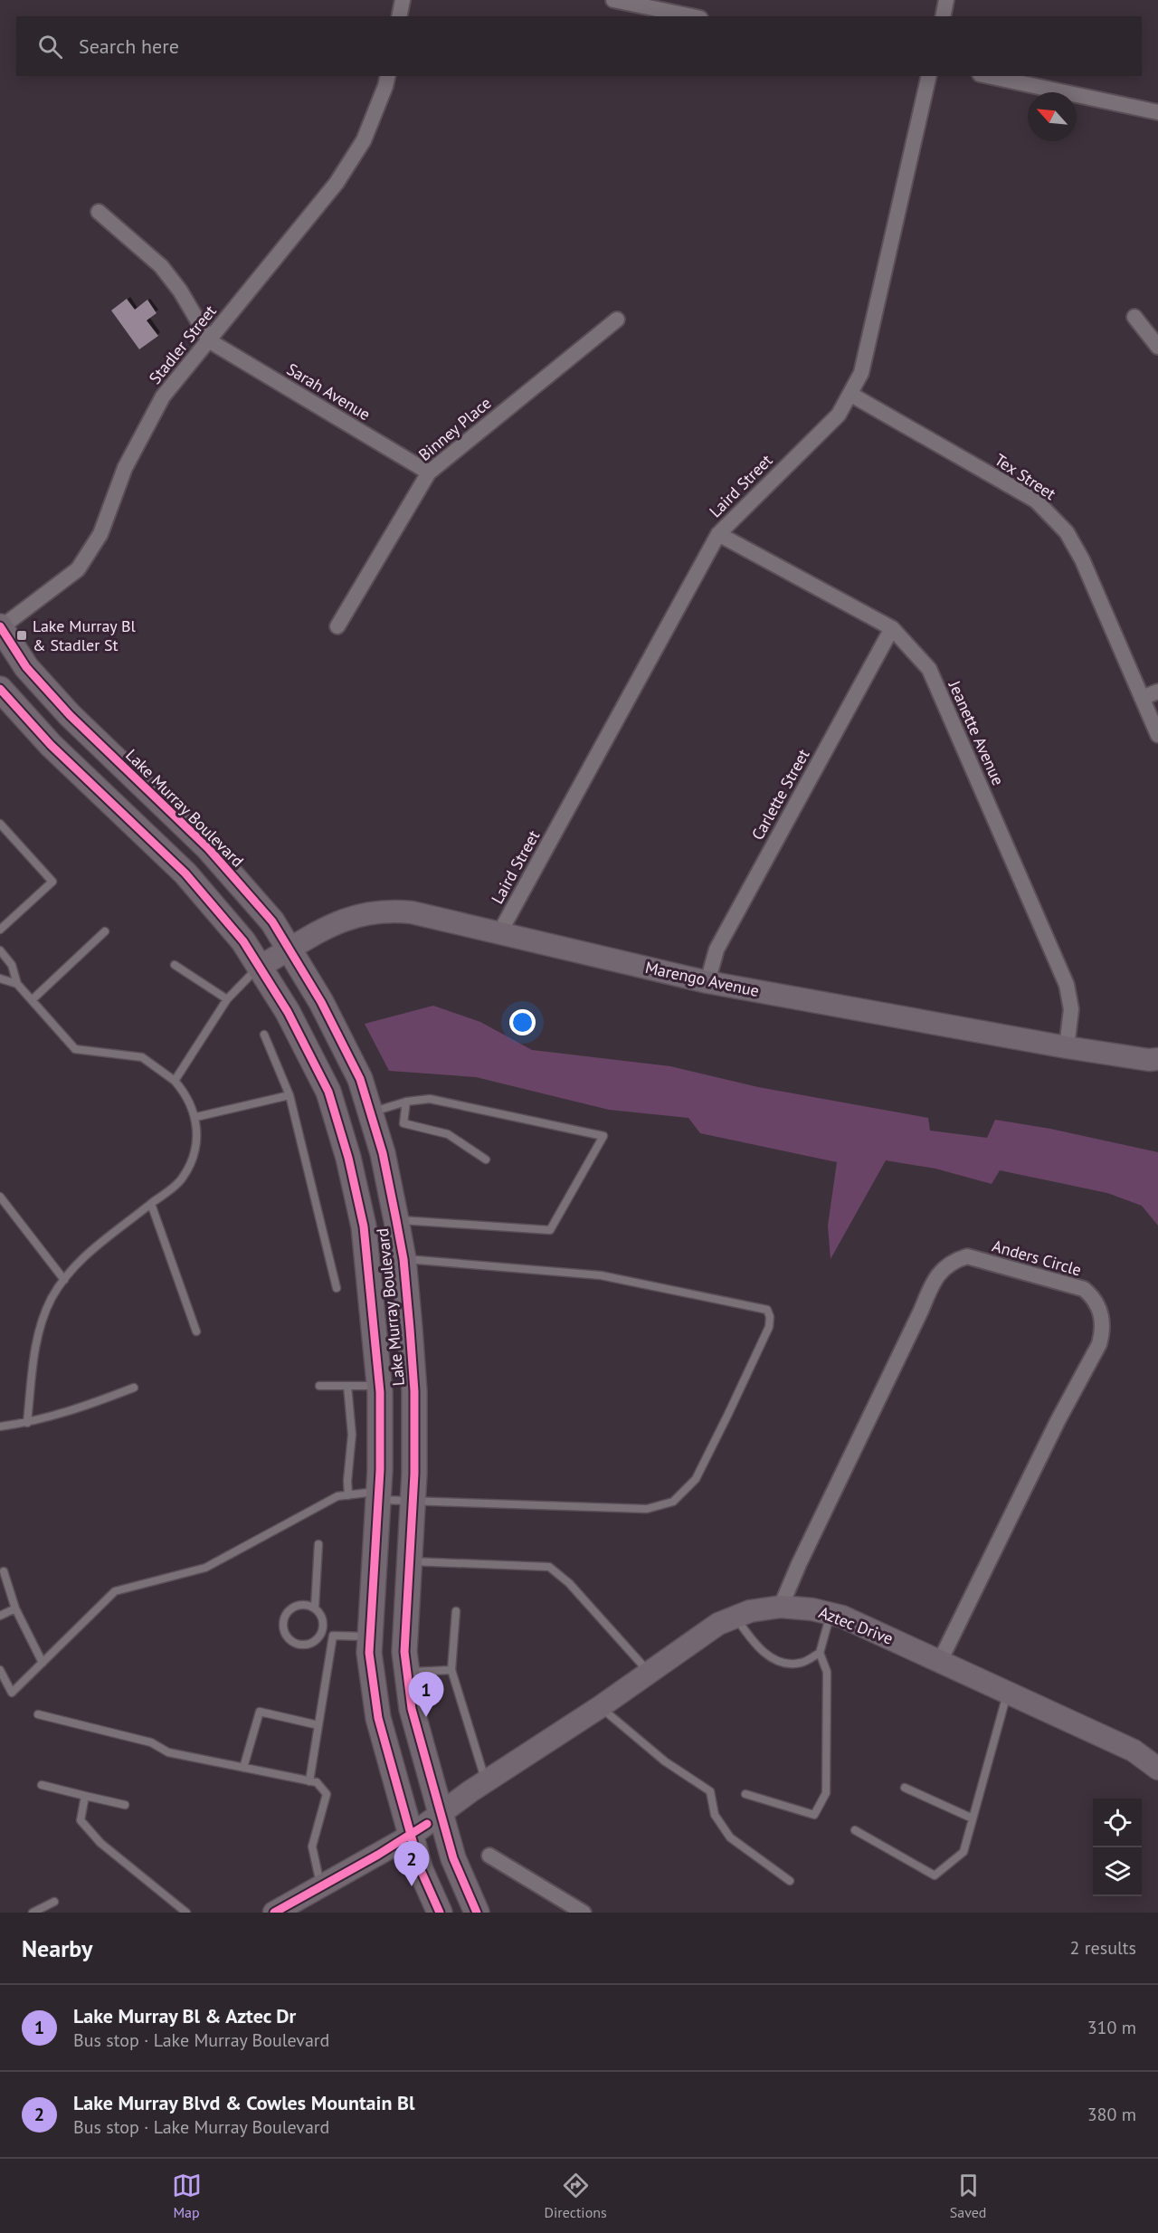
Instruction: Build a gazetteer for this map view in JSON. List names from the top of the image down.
{
  "streets": {
    "main road": ["Lake Murray Boulevard"],
    "street": [
      "Stadler Street",
      "Sarah Avenue",
      "Binney Place",
      "Tex Street",
      "Laird Street",
      "Jeanette Avenue",
      "Carlette Street",
      "Marengo Avenue",
      "Anders Circle",
      "Aztec Drive"
    ]
  },
  "crossings": [
    ["Stadler Street", "Sarah Avenue"],
    ["Stadler Street", "Lake Murray Boulevard"],
    ["Sarah Avenue", "Binney Place"],
    ["Tex Street", "Laird Street"],
    ["Laird Street", "Jeanette Avenue"],
    ["Laird Street", "Marengo Avenue"],
    ["Jeanette Avenue", "Carlette Street"],
    ["Jeanette Avenue", "Marengo Avenue"],
    ["Carlette Street", "Marengo Avenue"],
    ["Lake Murray Boulevard", "Marengo Avenue"],
    ["Lake Murray Boulevard", "Aztec Drive"],
    ["Anders Circle", "Aztec Drive"]
  ],
  "places": {
    "transit": ["Lake Murray Bl & Stadler St"]
  },
  "north": "top left",
  "page": {
    "search": "Search here",
    "pins": ["1", "2"],
    "heading": ["Nearby", "2 results"],
    "list": [
      {
        "mark": "1",
        "name": "Lake Murray Bl & Aztec Dr",
        "note": "Bus stop · Lake Murray Boulevard",
        "value": "310 m"
      },
      {
        "mark": "2",
        "name": "Lake Murray Blvd & Cowles Mountain Bl",
        "note": "Bus stop · Lake Murray Boulevard",
        "value": "380 m"
      }
    ],
    "nav": ["Map", "Directions", "Saved"]
  }
}
